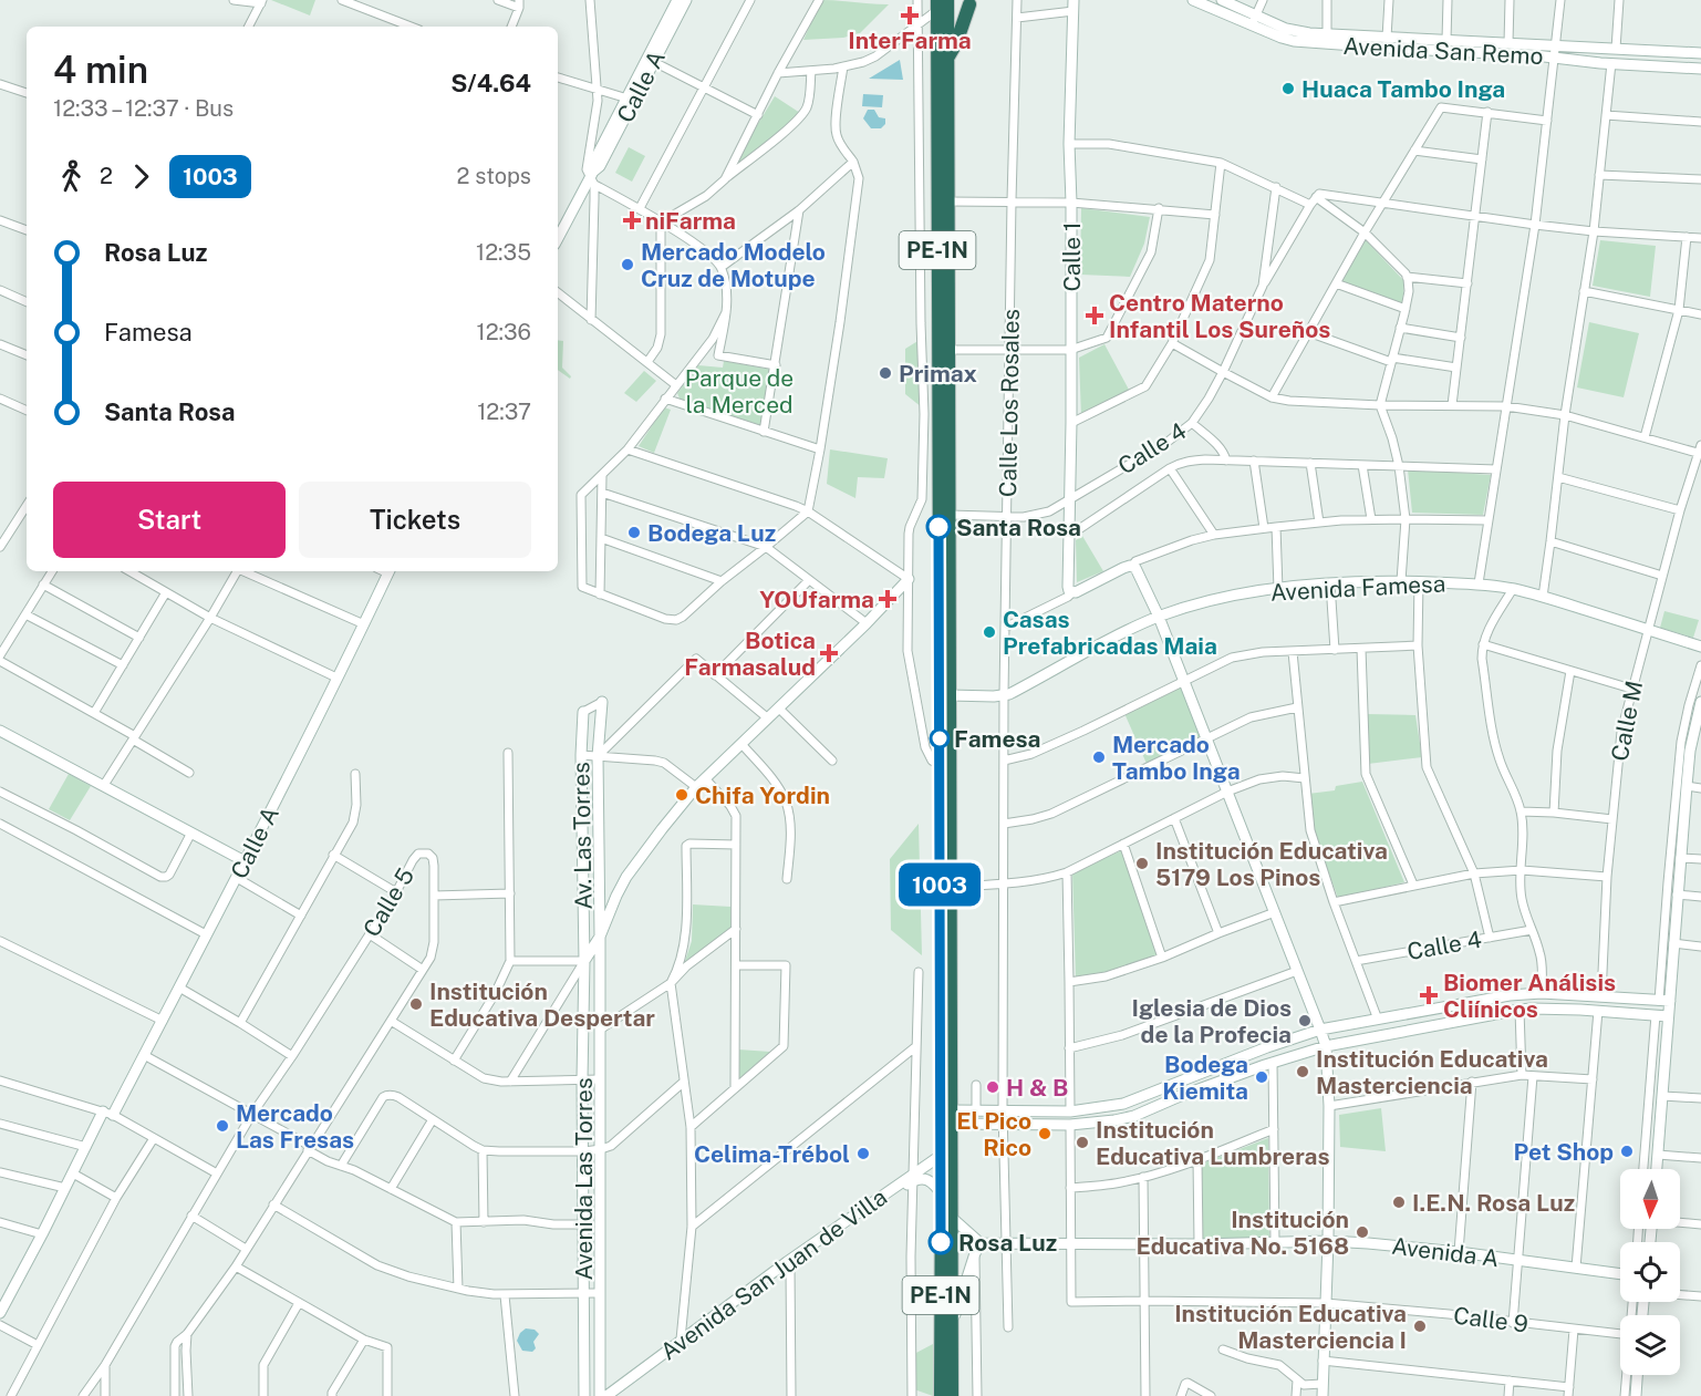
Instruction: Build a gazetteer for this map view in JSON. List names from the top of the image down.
{
  "streets": {
    "highway": ["PE-1N"],
    "street": [
      "Avenida San Remo",
      "Calle A",
      "Calle 1",
      "Calle Los Rosales",
      "Calle 4",
      "Avenida Famesa",
      "Calle M",
      "Av. Las Torres",
      "Calle 5",
      "Avenida Las Torres",
      "Avenida A",
      "Avenida San Juan de Villa",
      "Calle 9"
    ]
  },
  "crossings": [
    ["PE-1N", "Calle 4"],
    ["PE-1N", "Avenida Famesa"],
    ["PE-1N", "Avenida San Juan de Villa"],
    ["Calle 1", "Calle 4"],
    ["Calle Los Rosales", "Calle 4"],
    ["Calle Los Rosales", "Avenida Famesa"],
    ["Calle Los Rosales", "Avenida A"],
    ["Avenida Famesa", "Calle M"],
    ["Av. Las Torres", "Avenida Las Torres"],
    ["Avenida A", "Calle 9"]
  ],
  "parks": ["Parque de la Merced"],
  "places": {
    "health": [
      "InterFarma",
      "niFarma",
      "Centro Materno Infantil Los Sureños",
      "YOUfarma",
      "Botica Farmasalud",
      "Biomer Análisis Cliínicos"
    ],
    "other": [
      "Huaca Tambo Inga",
      "Mercado Modelo Cruz de Motupe",
      "Primax",
      "Santa Rosa",
      "Bodega Luz",
      "Casas Prefabricadas Maia",
      "Famesa",
      "Mercado Tambo Inga",
      "Chifa Yordin",
      "Institución Educativa 5179 Los Pinos",
      "Institución Educativa Despertar",
      "Iglesia de Dios de la Profecia",
      "Institución Educativa Masterciencia",
      "Bodega Kiemita",
      "H & B",
      "Mercado Las Fresas",
      "El Pico Rico",
      "Institución Educativa Lumbreras",
      "Pet Shop",
      "Celima-Trébol",
      "I.E.N. Rosa Luz",
      "Institución Educativa No. 5168",
      "Rosa Luz",
      "Institución Educativa Masterciencia I"
    ]
  },
  "lines": ["bus line 1003"],
  "north": "bottom",
  "page": {
    "on_map": "1003",
    "heading": ["4 min", "12:33 – 12:37 · Bus", "S/4.64"],
    "legs": ["2", "1003", "2 stops"],
    "list": [
      {
        "name": "Rosa Luz",
        "value": "12:35"
      },
      {
        "name": "Famesa",
        "value": "12:36"
      },
      {
        "name": "Santa Rosa",
        "value": "12:37"
      }
    ],
    "buttons": ["Start", "Tickets"]
  }
}
